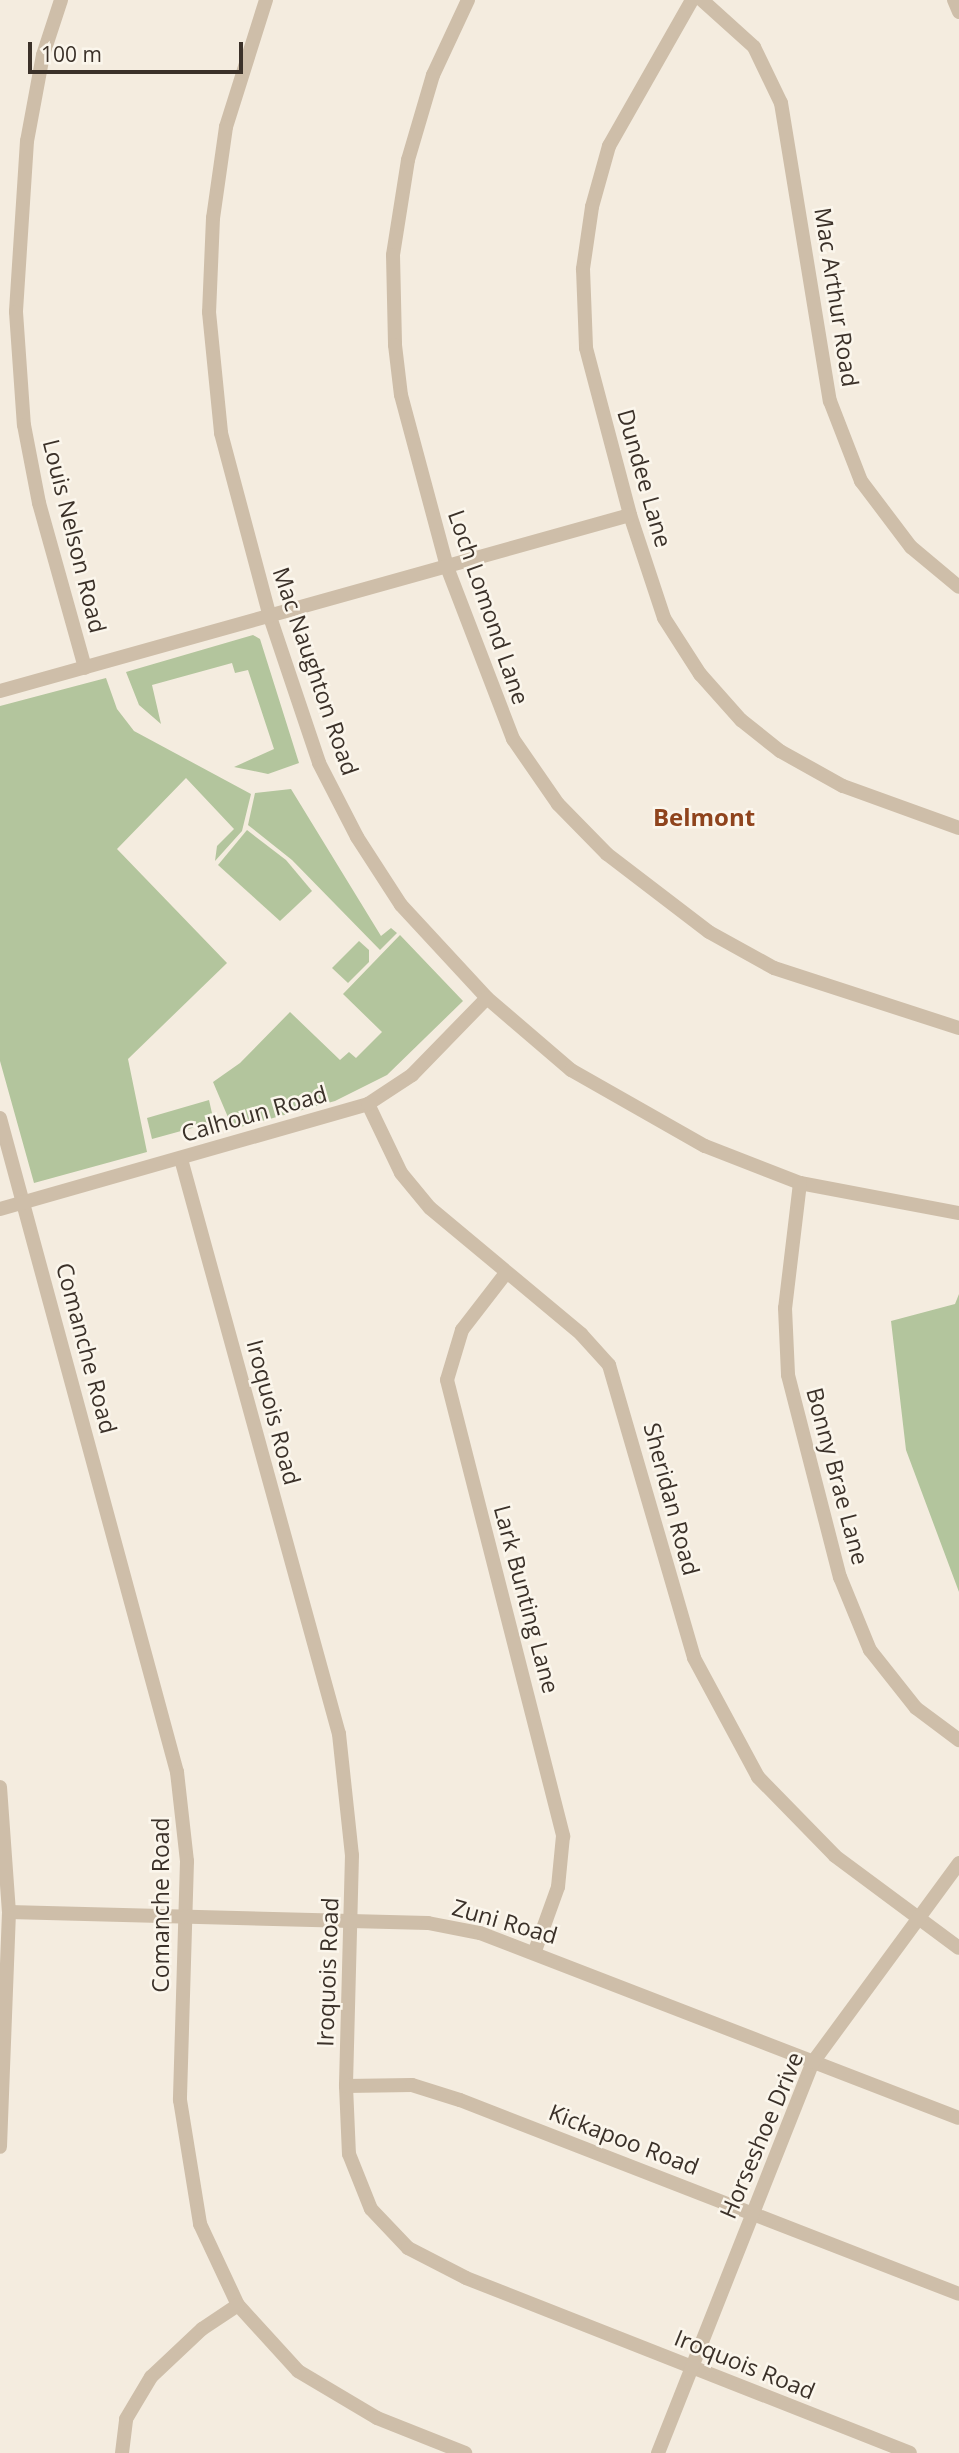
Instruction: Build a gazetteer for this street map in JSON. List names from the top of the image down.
{
  "streets": {
    "street": [
      "Mac Arthur Road",
      "Dundee Lane",
      "Louis Nelson Road",
      "Loch Lomond Lane",
      "Mac Naughton Road",
      "Calhoun Road",
      "Comanche Road",
      "Iroquois Road",
      "Bonny Brae Lane",
      "Sheridan Road",
      "Lark Bunting Lane",
      "Zuni Road",
      "Horseshoe Drive",
      "Kickapoo Road"
    ]
  },
  "crossings": [
    ["Mac Naughton Road", "Calhoun Road"],
    ["Mac Naughton Road", "Bonny Brae Lane"],
    ["Calhoun Road", "Comanche Road"],
    ["Calhoun Road", "Iroquois Road"],
    ["Calhoun Road", "Sheridan Road"],
    ["Comanche Road", "Zuni Road"],
    ["Iroquois Road", "Zuni Road"],
    ["Iroquois Road", "Horseshoe Drive"],
    ["Iroquois Road", "Kickapoo Road"],
    ["Sheridan Road", "Lark Bunting Lane"],
    ["Sheridan Road", "Horseshoe Drive"],
    ["Lark Bunting Lane", "Zuni Road"],
    ["Zuni Road", "Horseshoe Drive"],
    ["Horseshoe Drive", "Kickapoo Road"]
  ],
  "districts": ["Belmont"],
  "scale_bar": "100 m"
}
